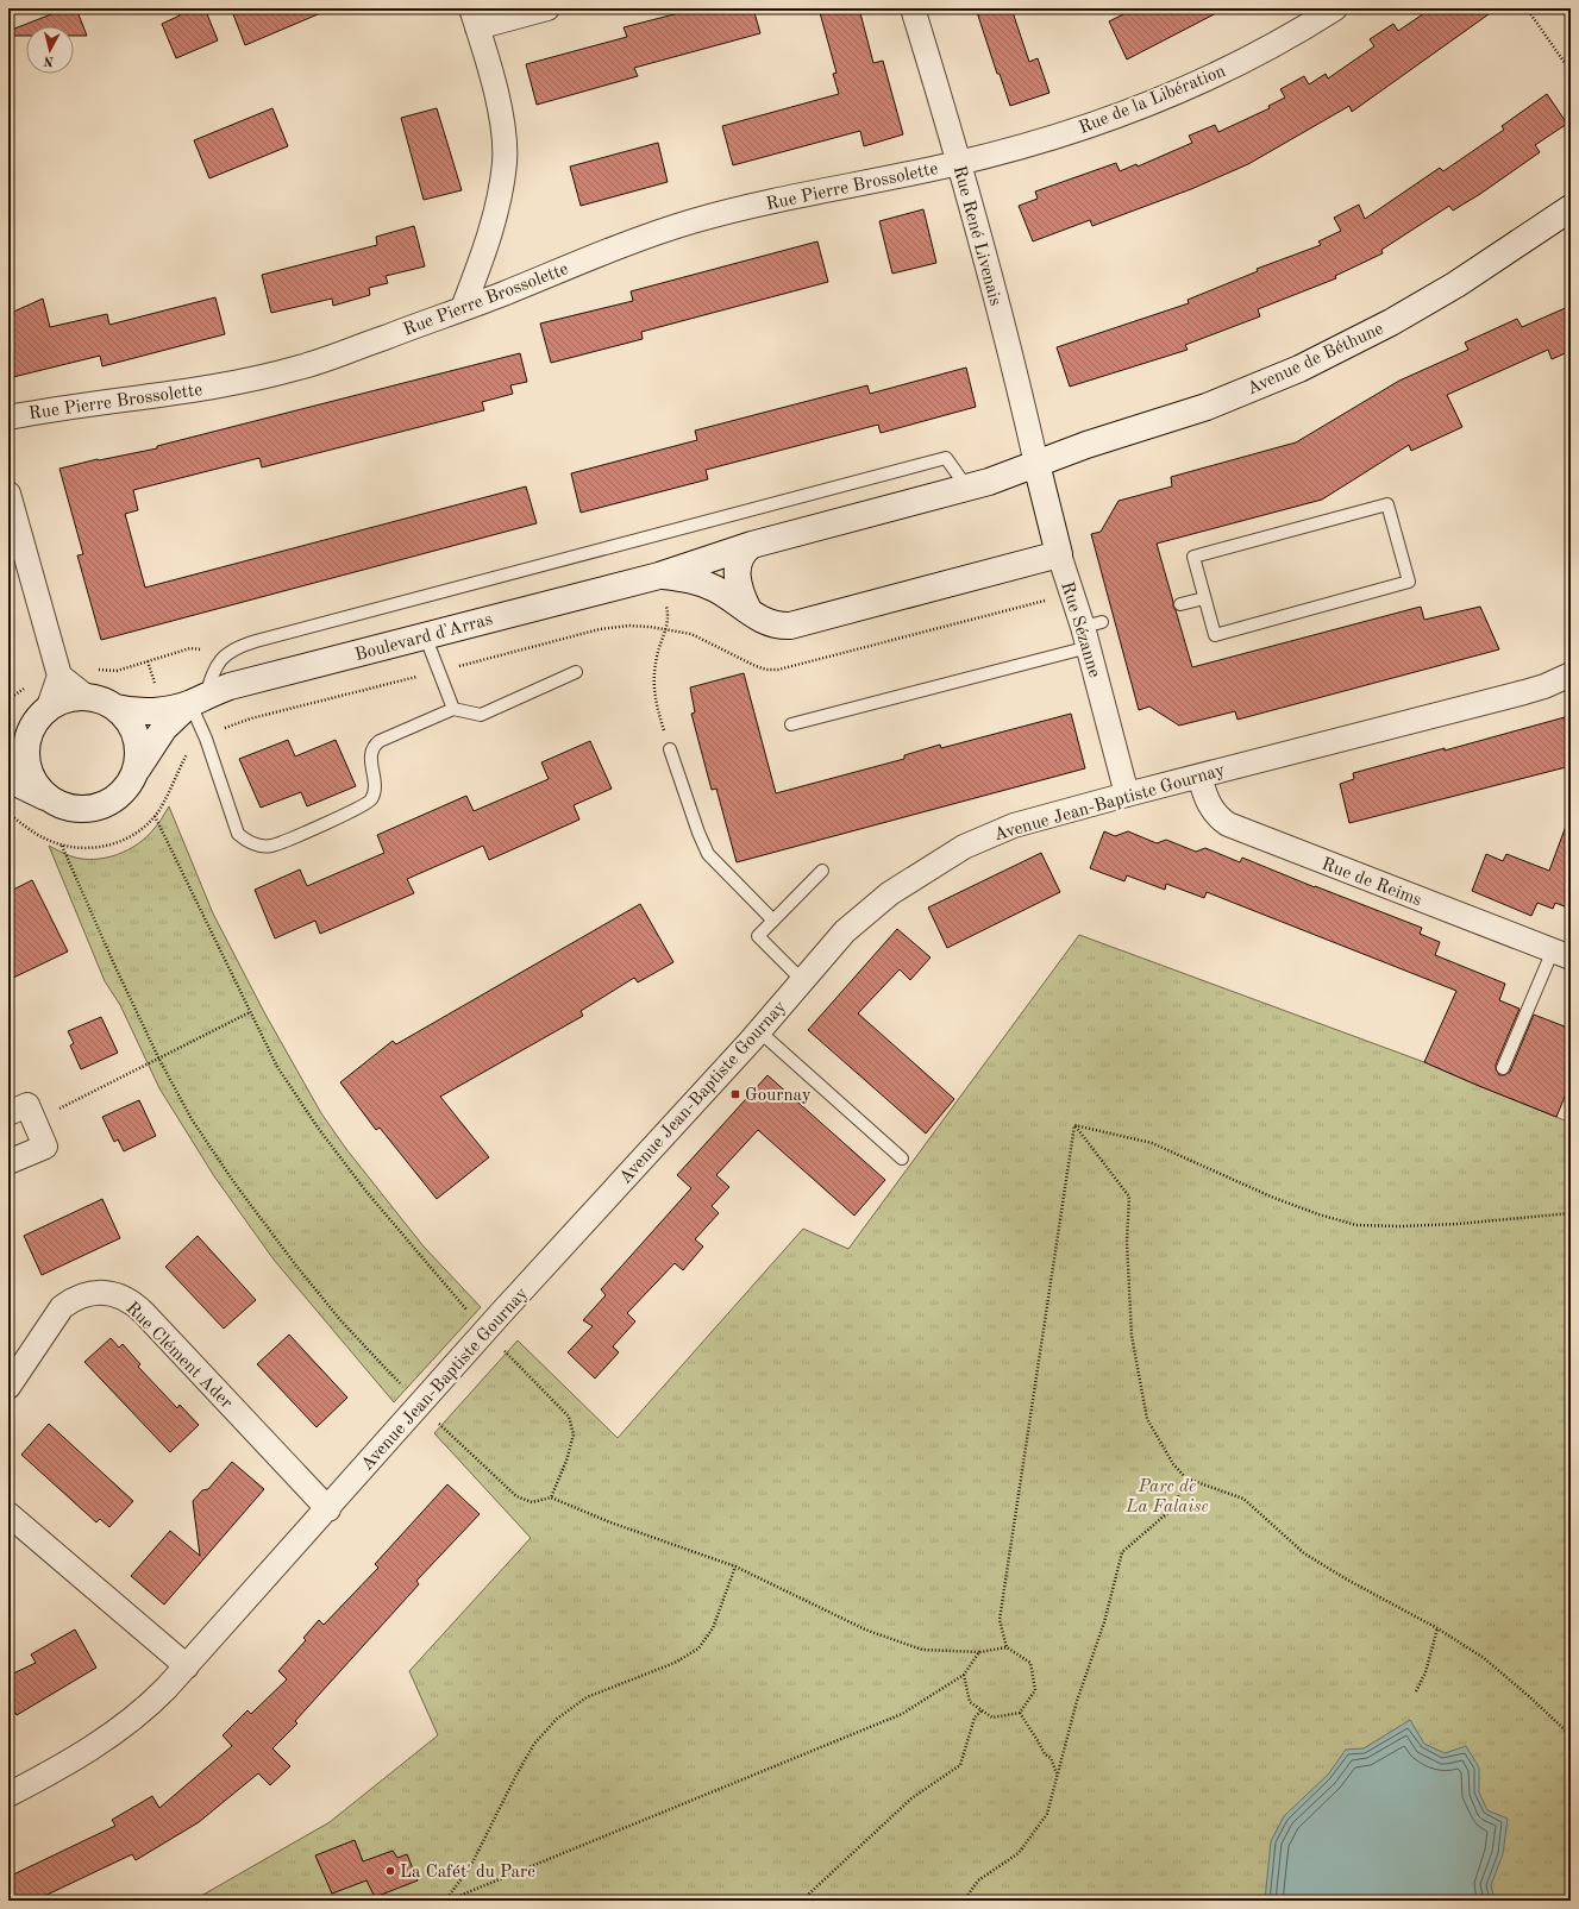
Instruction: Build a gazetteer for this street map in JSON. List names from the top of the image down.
{
  "streets": {
    "street": [
      "Rue de la Libération",
      "Rue Pierre Brossolette",
      "Rue René Livenais",
      "Avenue de Béthune",
      "Rue Sézanne",
      "Boulevard d'Arras",
      "Avenue Jean-Baptiste Gournay",
      "Rue de Reims",
      "Rue Clément Ader"
    ]
  },
  "crossings": [
    ["Rue de la Libération", "Rue Pierre Brossolette"],
    ["Rue de la Libération", "Rue René Livenais"],
    ["Rue Pierre Brossolette", "Rue René Livenais"],
    ["Rue René Livenais", "Avenue de Béthune"],
    ["Rue René Livenais", "Rue Sézanne"],
    ["Avenue de Béthune", "Rue Sézanne"],
    ["Avenue de Béthune", "Boulevard d'Arras"],
    ["Rue Sézanne", "Avenue Jean-Baptiste Gournay"],
    ["Avenue Jean-Baptiste Gournay", "Rue de Reims"],
    ["Avenue Jean-Baptiste Gournay", "Rue Clément Ader"]
  ],
  "parks": ["Parc de La Falaise"],
  "places": {
    "transit": ["Gournay"],
    "other": ["La Cafét' du Parc"]
  },
  "north": "bottom"
}
